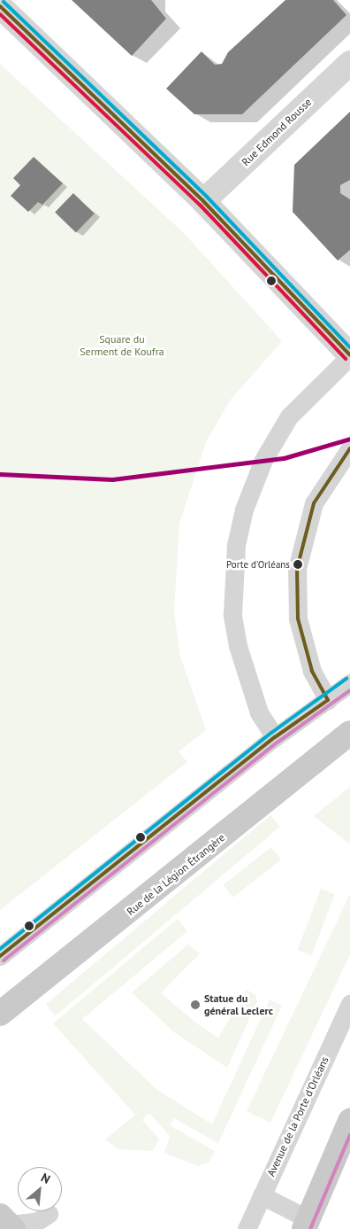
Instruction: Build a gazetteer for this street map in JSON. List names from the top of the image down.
{
  "streets": {
    "main road": ["Rue de la Légion Étrangère"],
    "street": ["Rue Edmond Rousse"],
    "lane": ["Avenue de la Porte d'Orléans"]
  },
  "parks": ["Square du Serment de Koufra"],
  "places": ["Porte d'Orléans", "Statue du général Leclerc"],
  "north": "top right"
}
